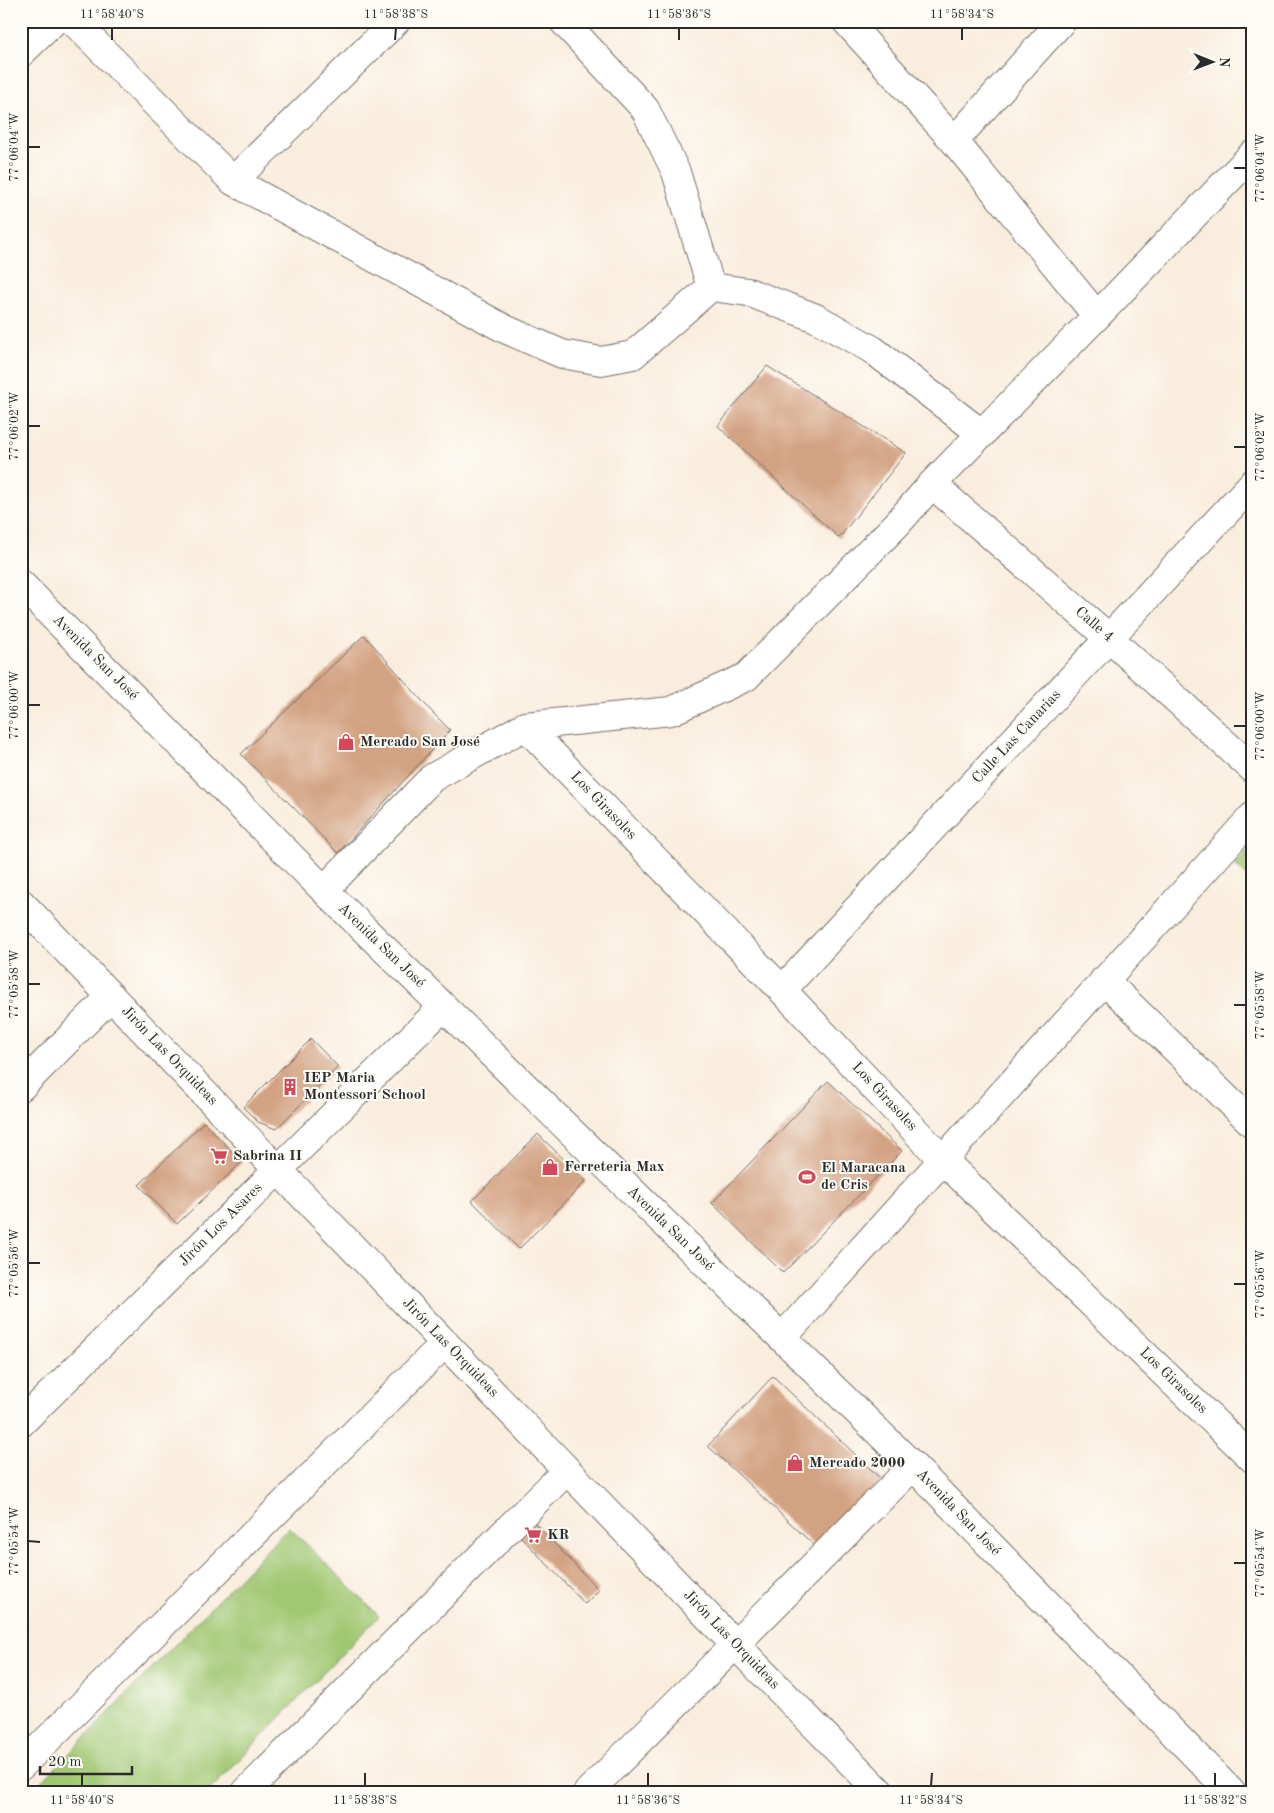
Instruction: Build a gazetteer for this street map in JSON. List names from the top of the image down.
{
  "streets": {
    "street": [
      "Calle 4",
      "Avenida San José",
      "Calle Las Canarias",
      "Los Girasoles",
      "Jirón Las Orquideas",
      "Jirón Los Asares"
    ]
  },
  "crossings": [
    ["Calle 4", "Calle Las Canarias"],
    ["Avenida San José", "Jirón Los Asares"],
    ["Calle Las Canarias", "Los Girasoles"],
    ["Jirón Las Orquideas", "Jirón Los Asares"]
  ],
  "places": {
    "shop": ["Mercado San José", "Ferreteria Max", "Mercado 2000"],
    "building": ["IEP Maria Montessori School"],
    "supermarket": ["Sabrina II", "KR"],
    "sports": ["El Maracana de Cris"]
  },
  "scale_bar": "20 m",
  "north": "right",
  "coordinates": [
    "11°58'40\"S",
    "11°58'38\"S",
    "11°58'36\"S",
    "11°58'34\"S",
    "77°06'04\"W",
    "77°06'02\"W",
    "77°06'00\"W",
    "77°05'58\"W",
    "77°05'56\"W",
    "77°05'54\"W",
    "11°58'32\"S"
  ]
}
